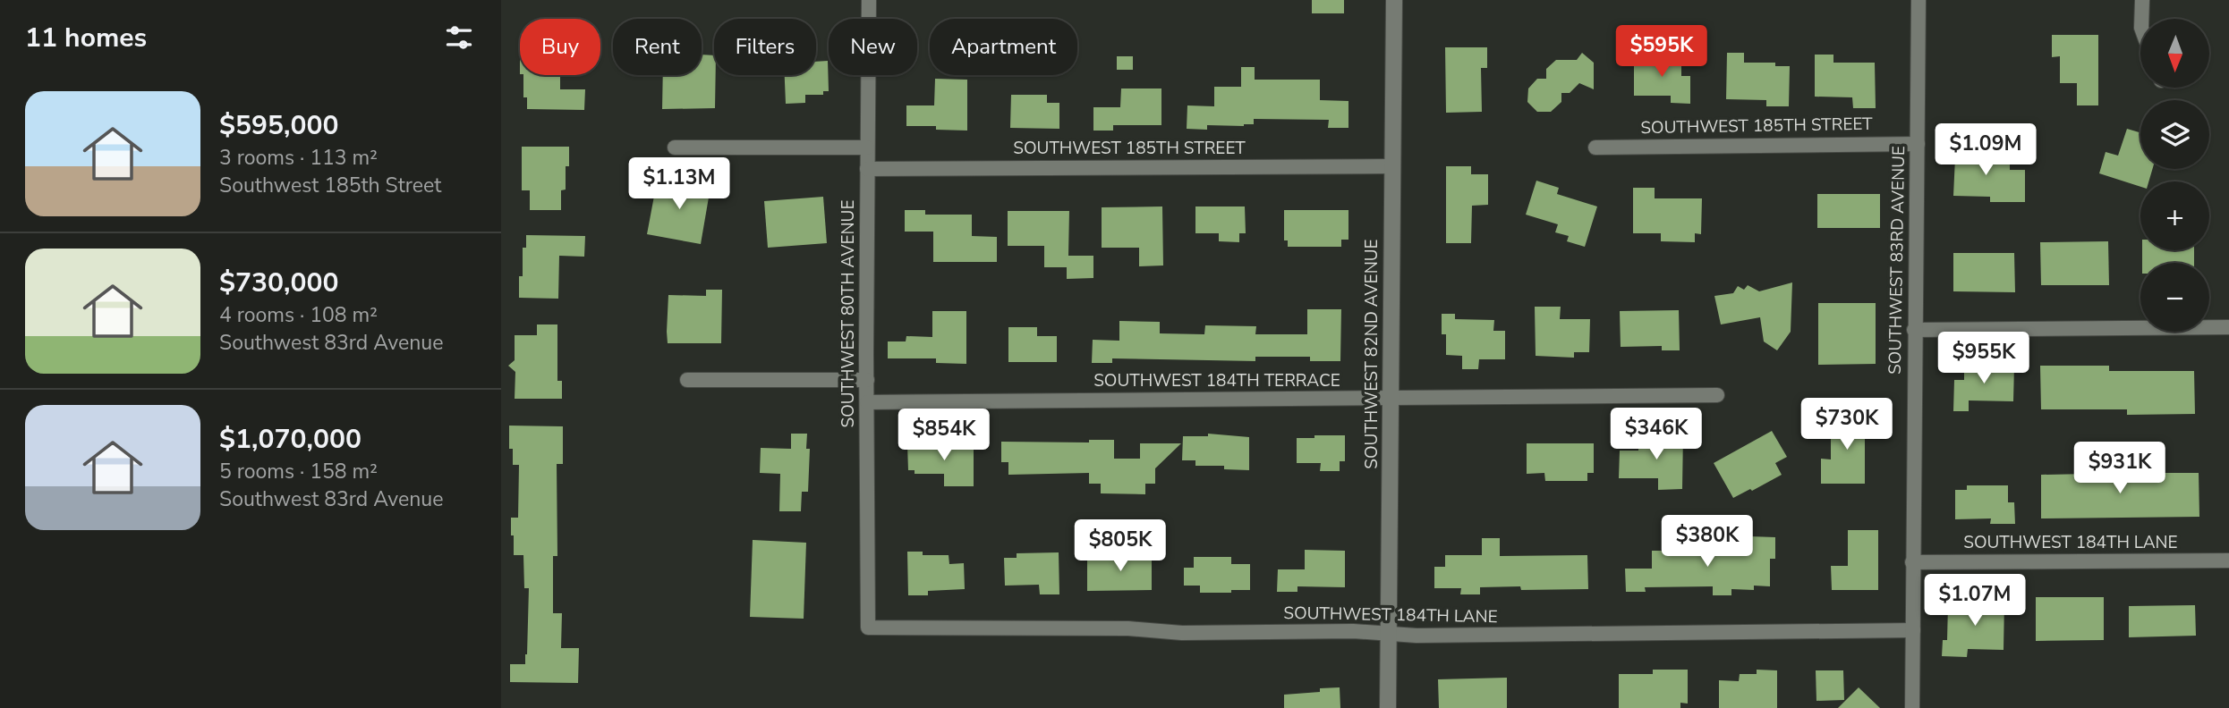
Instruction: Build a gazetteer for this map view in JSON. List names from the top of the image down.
{
  "streets": {
    "street": [
      "SOUTHWEST 185TH STREET",
      "SOUTHWEST 83RD AVENUE",
      "SOUTHWEST 80TH AVENUE",
      "SOUTHWEST 82ND AVENUE",
      "SOUTHWEST 184TH TERRACE",
      "SOUTHWEST 184TH LANE"
    ]
  },
  "crossings": [
    ["SOUTHWEST 185TH STREET", "SOUTHWEST 83RD AVENUE"],
    ["SOUTHWEST 185TH STREET", "SOUTHWEST 80TH AVENUE"],
    ["SOUTHWEST 185TH STREET", "SOUTHWEST 82ND AVENUE"],
    ["SOUTHWEST 83RD AVENUE", "SOUTHWEST 184TH LANE"],
    ["SOUTHWEST 80TH AVENUE", "SOUTHWEST 184TH TERRACE"],
    ["SOUTHWEST 80TH AVENUE", "SOUTHWEST 184TH LANE"],
    ["SOUTHWEST 82ND AVENUE", "SOUTHWEST 184TH TERRACE"],
    ["SOUTHWEST 82ND AVENUE", "SOUTHWEST 184TH LANE"]
  ],
  "north": "bottom",
  "page": {
    "heading": "11 homes",
    "map_buttons": ["+", "−"],
    "chip": [
      "Buy",
      "Rent",
      "Filters",
      "New",
      "Apartment"
    ],
    "price": [
      "$595K",
      "$1.09M",
      "$1.13M",
      "$955K",
      "$730K",
      "$346K",
      "$854K",
      "$931K",
      "$380K",
      "$805K",
      "$1.07M"
    ],
    "list": [
      {
        "name": "$595,000",
        "note": "3 rooms · 113 m² · Southwest 185th Street"
      },
      {
        "name": "$730,000",
        "note": "4 rooms · 108 m² · Southwest 83rd Avenue"
      },
      {
        "name": "$1,070,000",
        "note": "5 rooms · 158 m² · Southwest 83rd Avenue"
      }
    ]
  }
}
